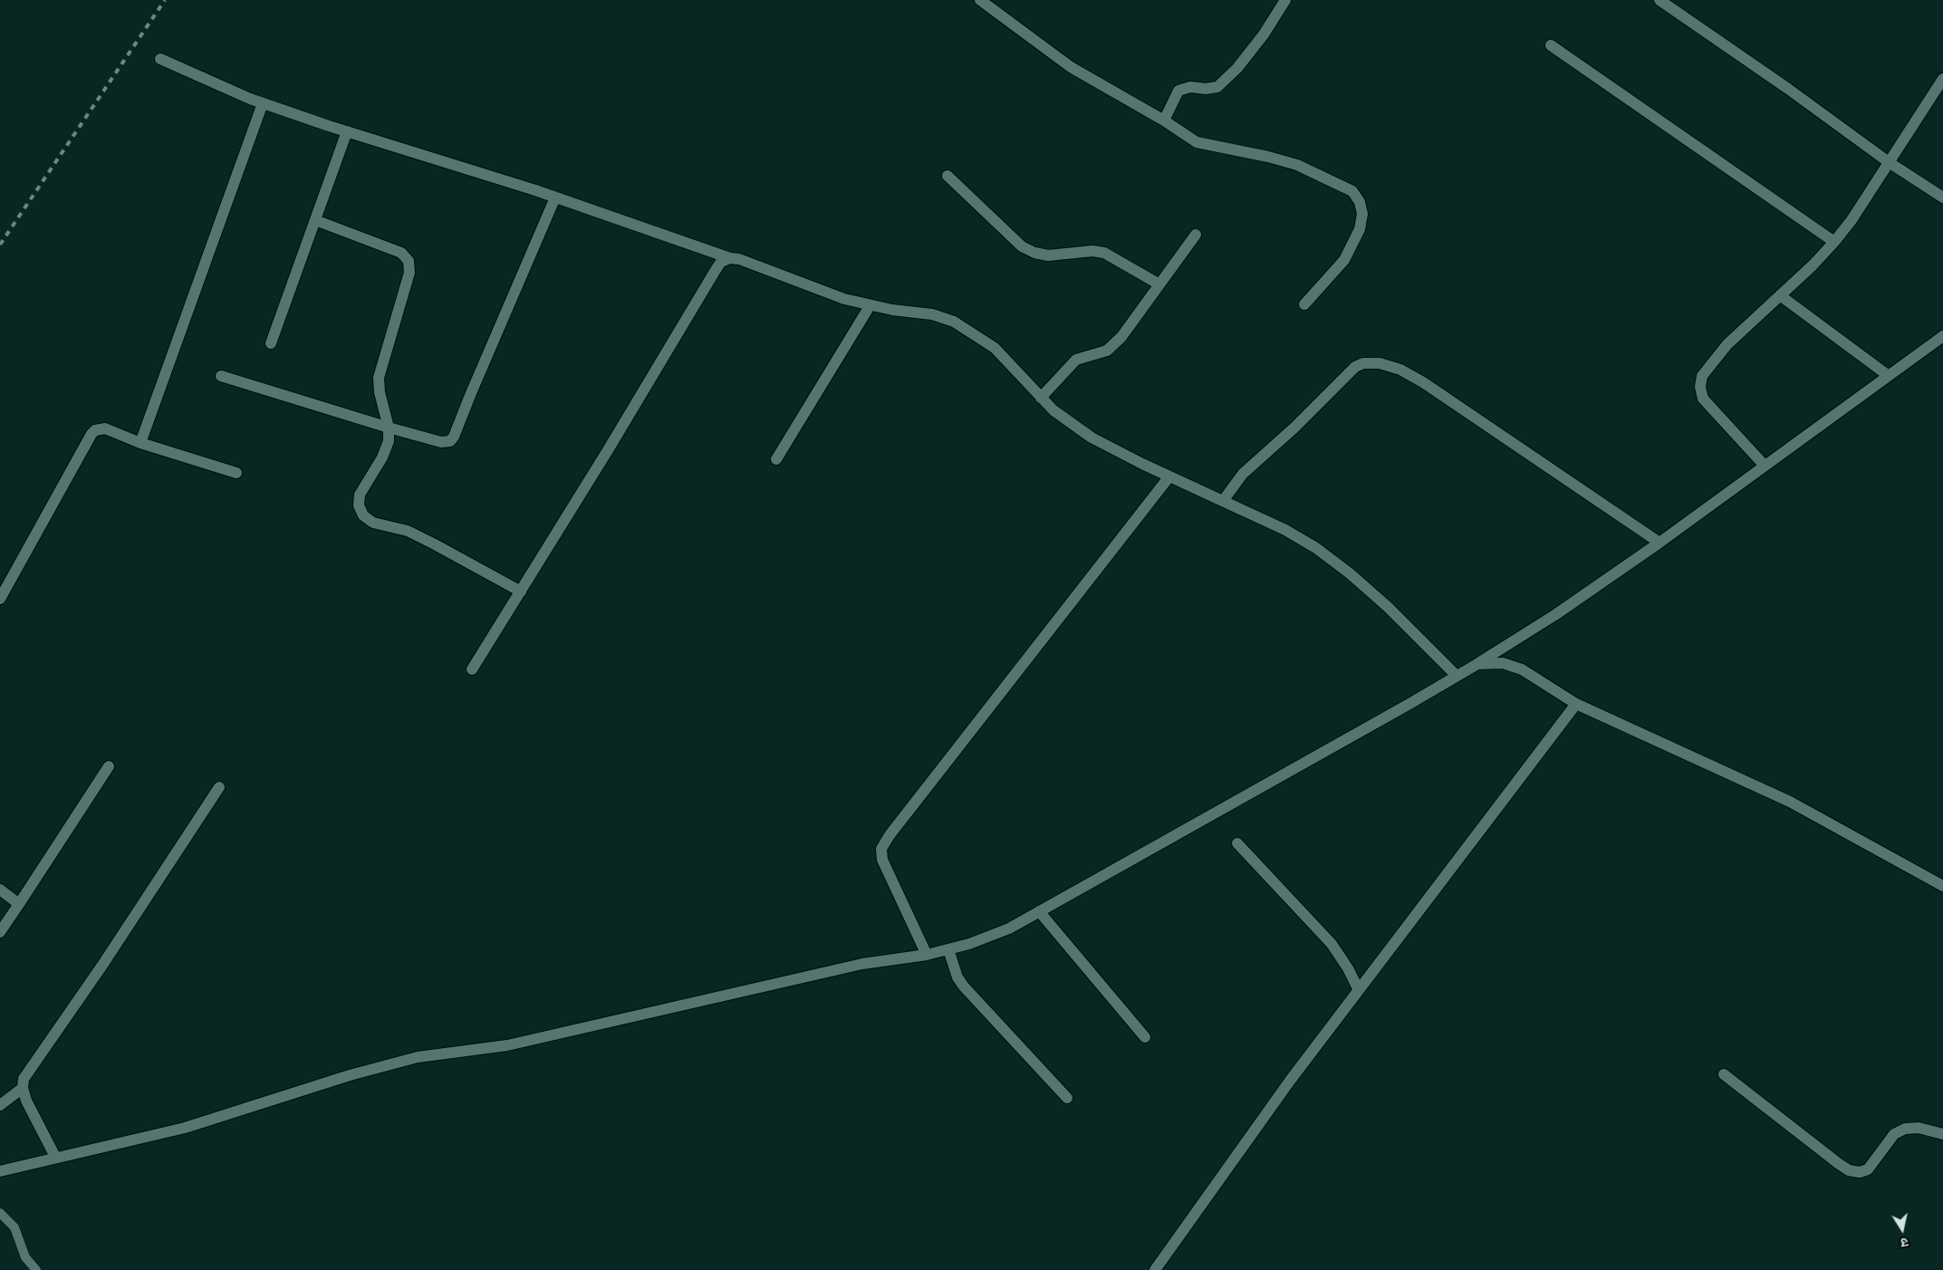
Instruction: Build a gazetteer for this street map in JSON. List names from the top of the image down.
{
  "north": "bottom"
}
